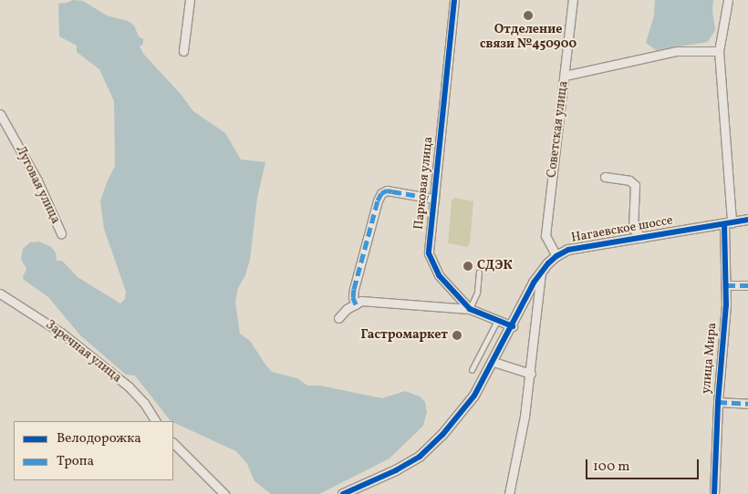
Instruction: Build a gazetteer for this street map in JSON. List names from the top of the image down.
{
  "streets": {
    "street": [
      "Советская улица",
      "Парковая улица",
      "Луговая улица",
      "Нагаевское шоссе",
      "Заречная улица",
      "улица Мира"
    ]
  },
  "crossings": [
    ["Советская улица", "Нагаевское шоссе"],
    ["Парковая улица", "Нагаевское шоссе"],
    ["Нагаевское шоссе", "улица Мира"]
  ],
  "places": ["Отделение связи №450900", "СДЭК", "Гастромаркет"],
  "legend": ["Велодорожка", "Тропа"],
  "scale_bar": "100 m"
}
